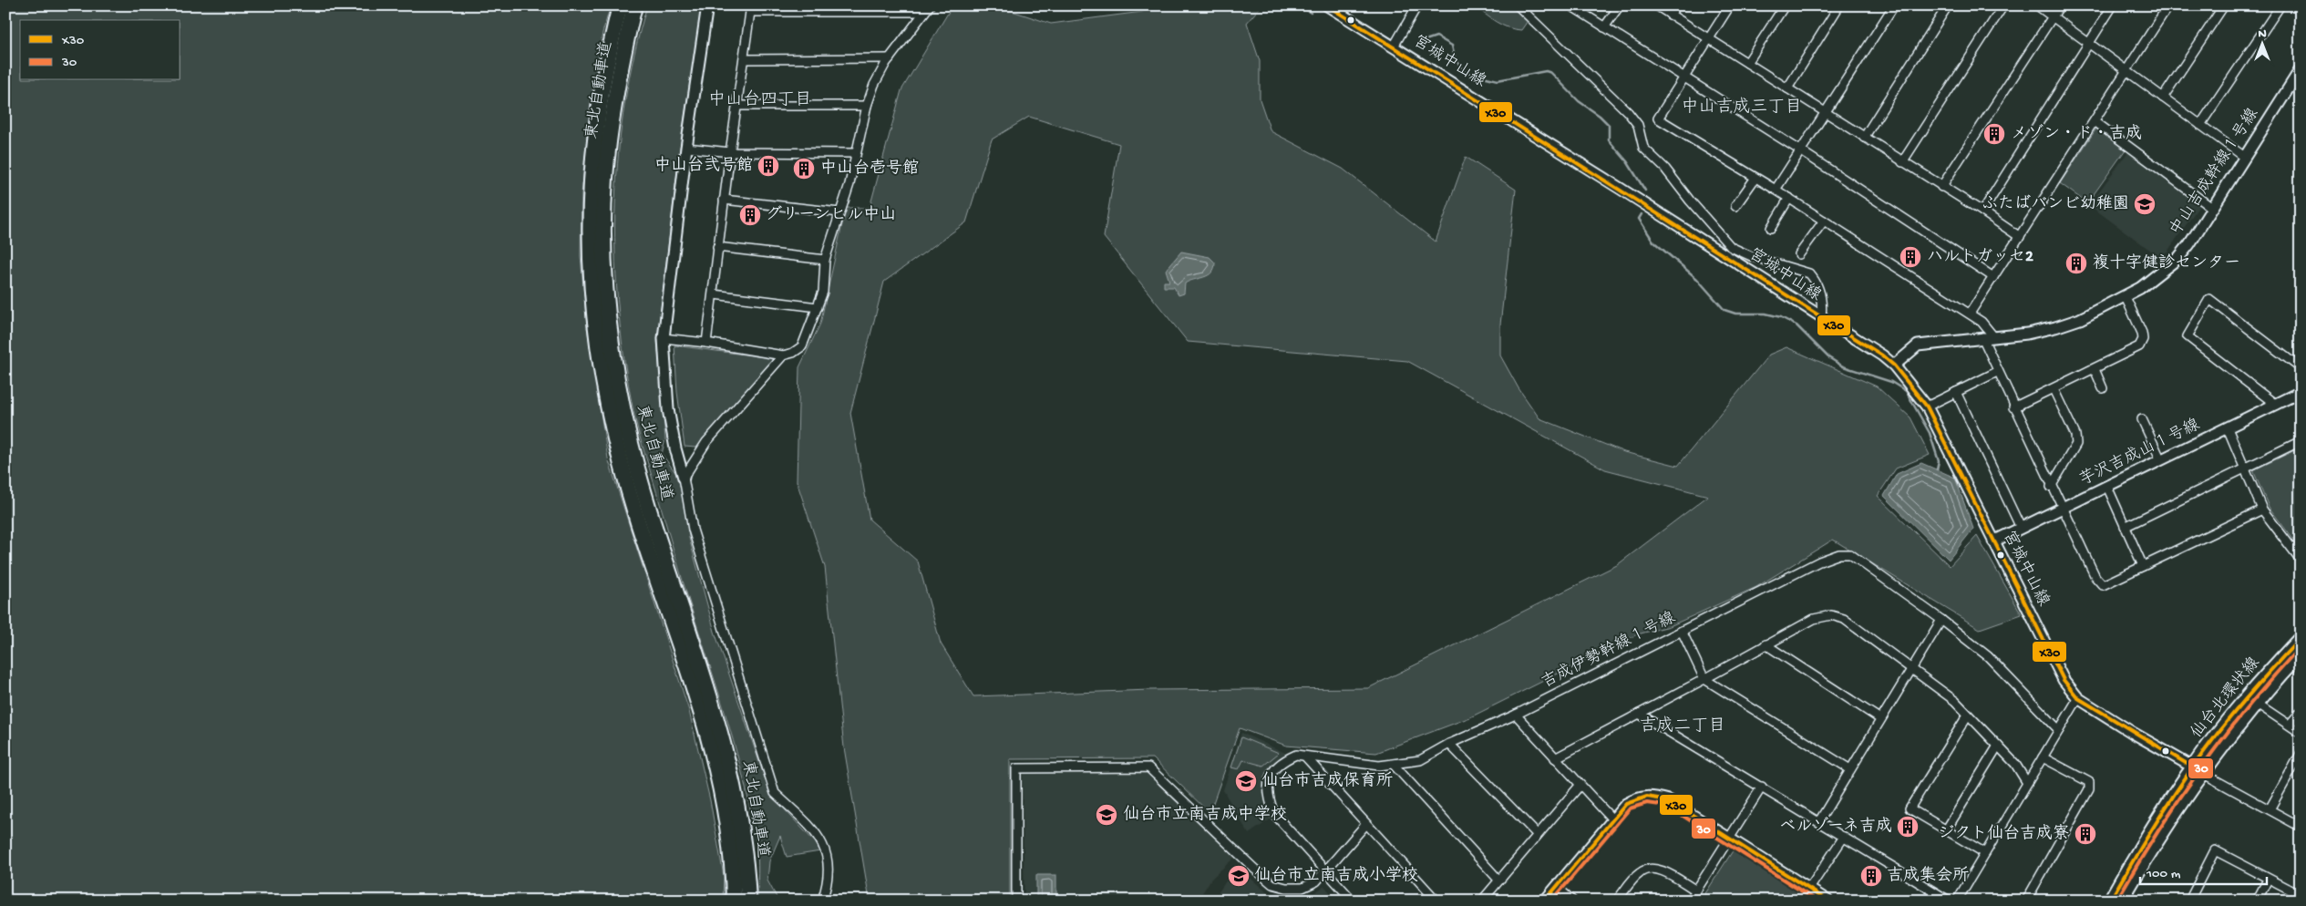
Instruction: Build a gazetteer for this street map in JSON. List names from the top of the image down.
{
  "streets": {
    "highway": ["東北自動車道"],
    "main road": ["仙台北環状線"],
    "street": [
      "宮城中山線",
      "中山吉成幹線１号線",
      "芋沢吉成山１号線",
      "吉成伊勢幹線１号線"
    ]
  },
  "crossings": [
    ["宮城中山線", "中山吉成幹線１号線"],
    ["宮城中山線", "芋沢吉成山１号線"],
    ["宮城中山線", "仙台北環状線"]
  ],
  "districts": ["中山台四丁目", "中山吉成三丁目", "吉成二丁目"],
  "places": {
    "building": [
      "メゾン・ド・吉成",
      "中山台弐号館",
      "中山台壱号館",
      "グリーンヒル中山",
      "ハルトガッセ2",
      "複十字健診センター",
      "ベルゾーネ吉成",
      "ジクト仙台吉成寮",
      "吉成集会所"
    ],
    "school or university": [
      "ふたばバンビ幼稚園",
      "仙台市吉成保育所",
      "仙台市立南吉成中学校",
      "仙台市立南吉成小学校"
    ]
  },
  "lines": ["transit line X30", "transit line 30"],
  "legend": ["X30", "30"],
  "scale_bar": "100 m",
  "north": "top"
}
